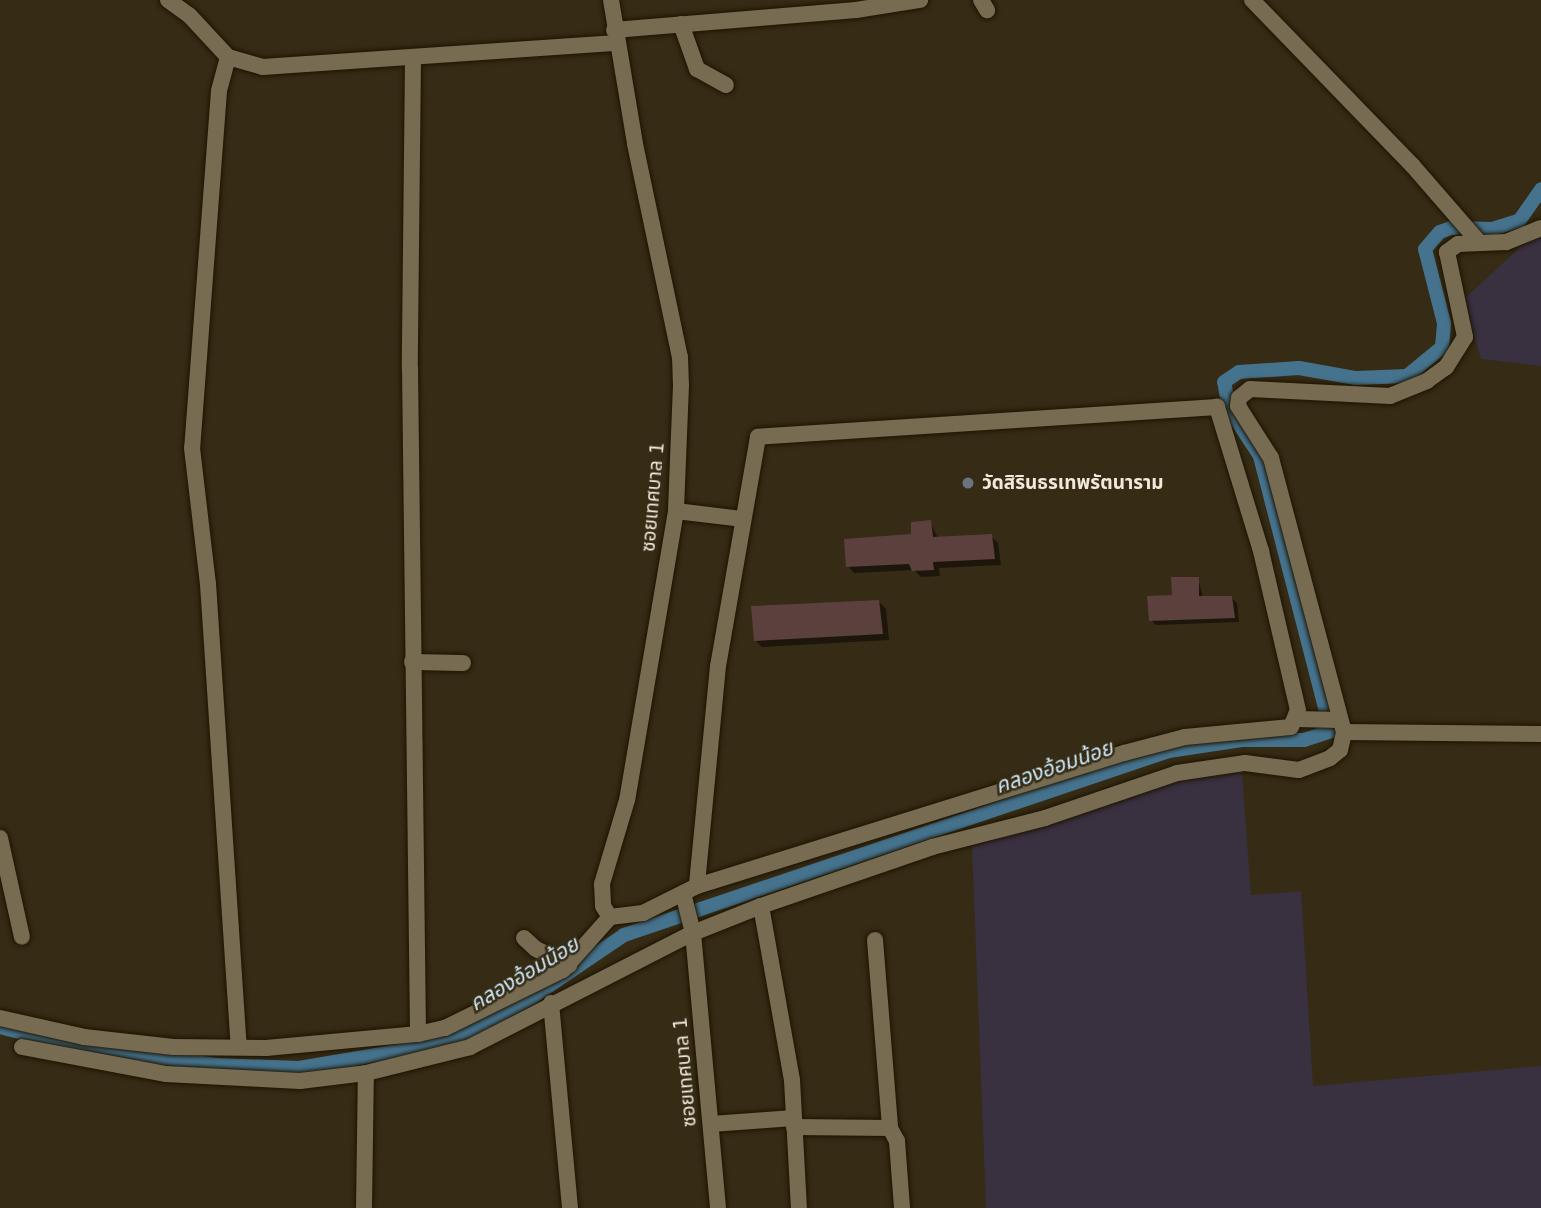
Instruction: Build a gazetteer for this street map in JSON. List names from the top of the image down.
{
  "streets": {
    "street": ["ซอยเทศบาล 1"]
  },
  "water": ["คลองอ้อมน้อย"],
  "places": ["วัดสิรินธรเทพรัตนาราม"]
}
